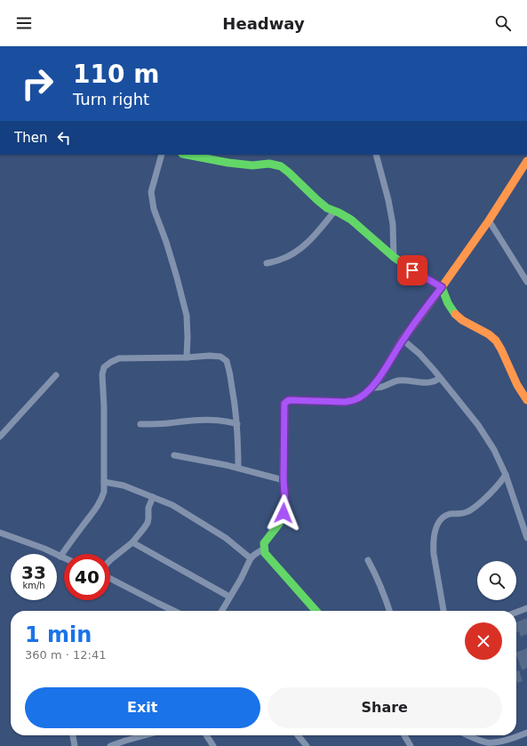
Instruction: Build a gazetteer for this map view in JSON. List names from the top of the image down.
{
  "page": {
    "header": "Headway",
    "turn": ["110 m", "Turn right"],
    "then": "Then",
    "speed": "33 km/h",
    "limit": "40",
    "heading": ["1 min", "360 m · 12:41"],
    "buttons": ["Exit", "Share"]
  }
}
